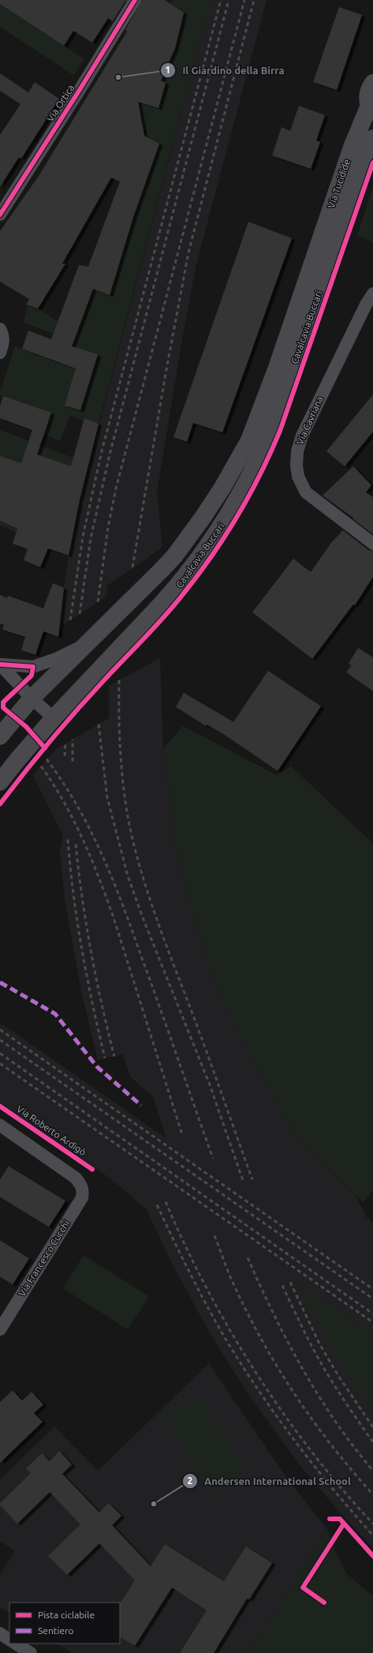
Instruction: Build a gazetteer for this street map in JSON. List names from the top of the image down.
{
  "streets": {
    "street": [
      "Via Ortica",
      "Via Tucidide",
      "Cavalcavia Buccari",
      "Via Cavriana",
      "Via Francesco Cucchi"
    ],
    "cycle path": ["Via Roberto Ardigò"]
  },
  "crossings": [
    ["Via Tucidide", "Cavalcavia Buccari"]
  ],
  "places": ["Il Giardino della Birra", "Andersen International School"],
  "legend": ["Pista ciclabile", "Sentiero"]
}
